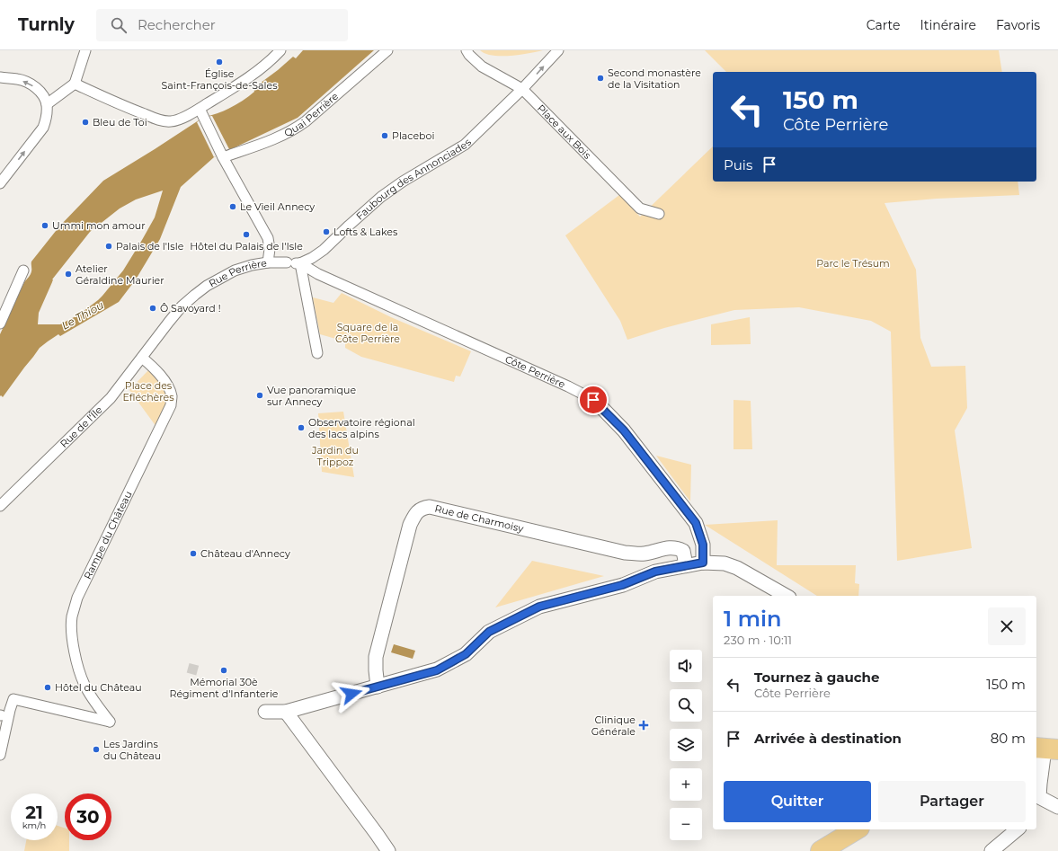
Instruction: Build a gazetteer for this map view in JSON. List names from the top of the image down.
{
  "streets": {
    "street": [
      "Quai Perrière",
      "Place aux Bois",
      "Faubourg des Annonciades",
      "Rue Perrière",
      "Côte Perrière",
      "Rue de l'Île",
      "Rue de Charmoisy",
      "Rampe du Château"
    ]
  },
  "crossings": [
    ["Quai Perrière", "Rue Perrière"],
    ["Place aux Bois", "Faubourg des Annonciades"],
    ["Faubourg des Annonciades", "Côte Perrière"],
    ["Rue Perrière", "Rue de l'Île"],
    ["Rue de l'Île", "Rampe du Château"]
  ],
  "water": ["Le Thiou"],
  "parks": [
    "Parc le Trésum",
    "Square de la Côte Perrière",
    "Place des Efléchères",
    "Jardin du Trippoz"
  ],
  "places": {
    "other": [
      "Église Saint-François-de-Sales",
      "Second monastère de la Visitation",
      "Bleu de Toi",
      "Placeboi",
      "Le Vieil Annecy",
      "Ummi mon amour",
      "Lofts & Lakes",
      "Hôtel du Palais de l'Isle",
      "Palais de l'Isle",
      "Atelier Géraldine Maurier",
      "Ô Savoyard !",
      "Vue panoramique sur Annecy",
      "Observatoire régional des lacs alpins",
      "Château d'Annecy",
      "Mémorial 30è Régiment d'Infanterie",
      "Hôtel du Château",
      "Les Jardins du Château"
    ],
    "health": ["Clinique Générale"]
  },
  "page": {
    "header": "Turnly",
    "search": "Rechercher",
    "nav": ["Carte", "Itinéraire", "Favoris"],
    "turn": ["150 m", "Côte Perrière"],
    "then": "Puis",
    "heading": ["1 min", "230 m · 10:11"],
    "map_buttons": ["+", "−"],
    "list": [
      {
        "name": "Tournez à gauche",
        "note": "Côte Perrière",
        "value": "150 m"
      },
      {
        "name": "Arrivée à destination",
        "value": "80 m"
      }
    ],
    "buttons": ["Quitter", "Partager"],
    "speed": "21 km/h",
    "limit": "30"
  }
}
